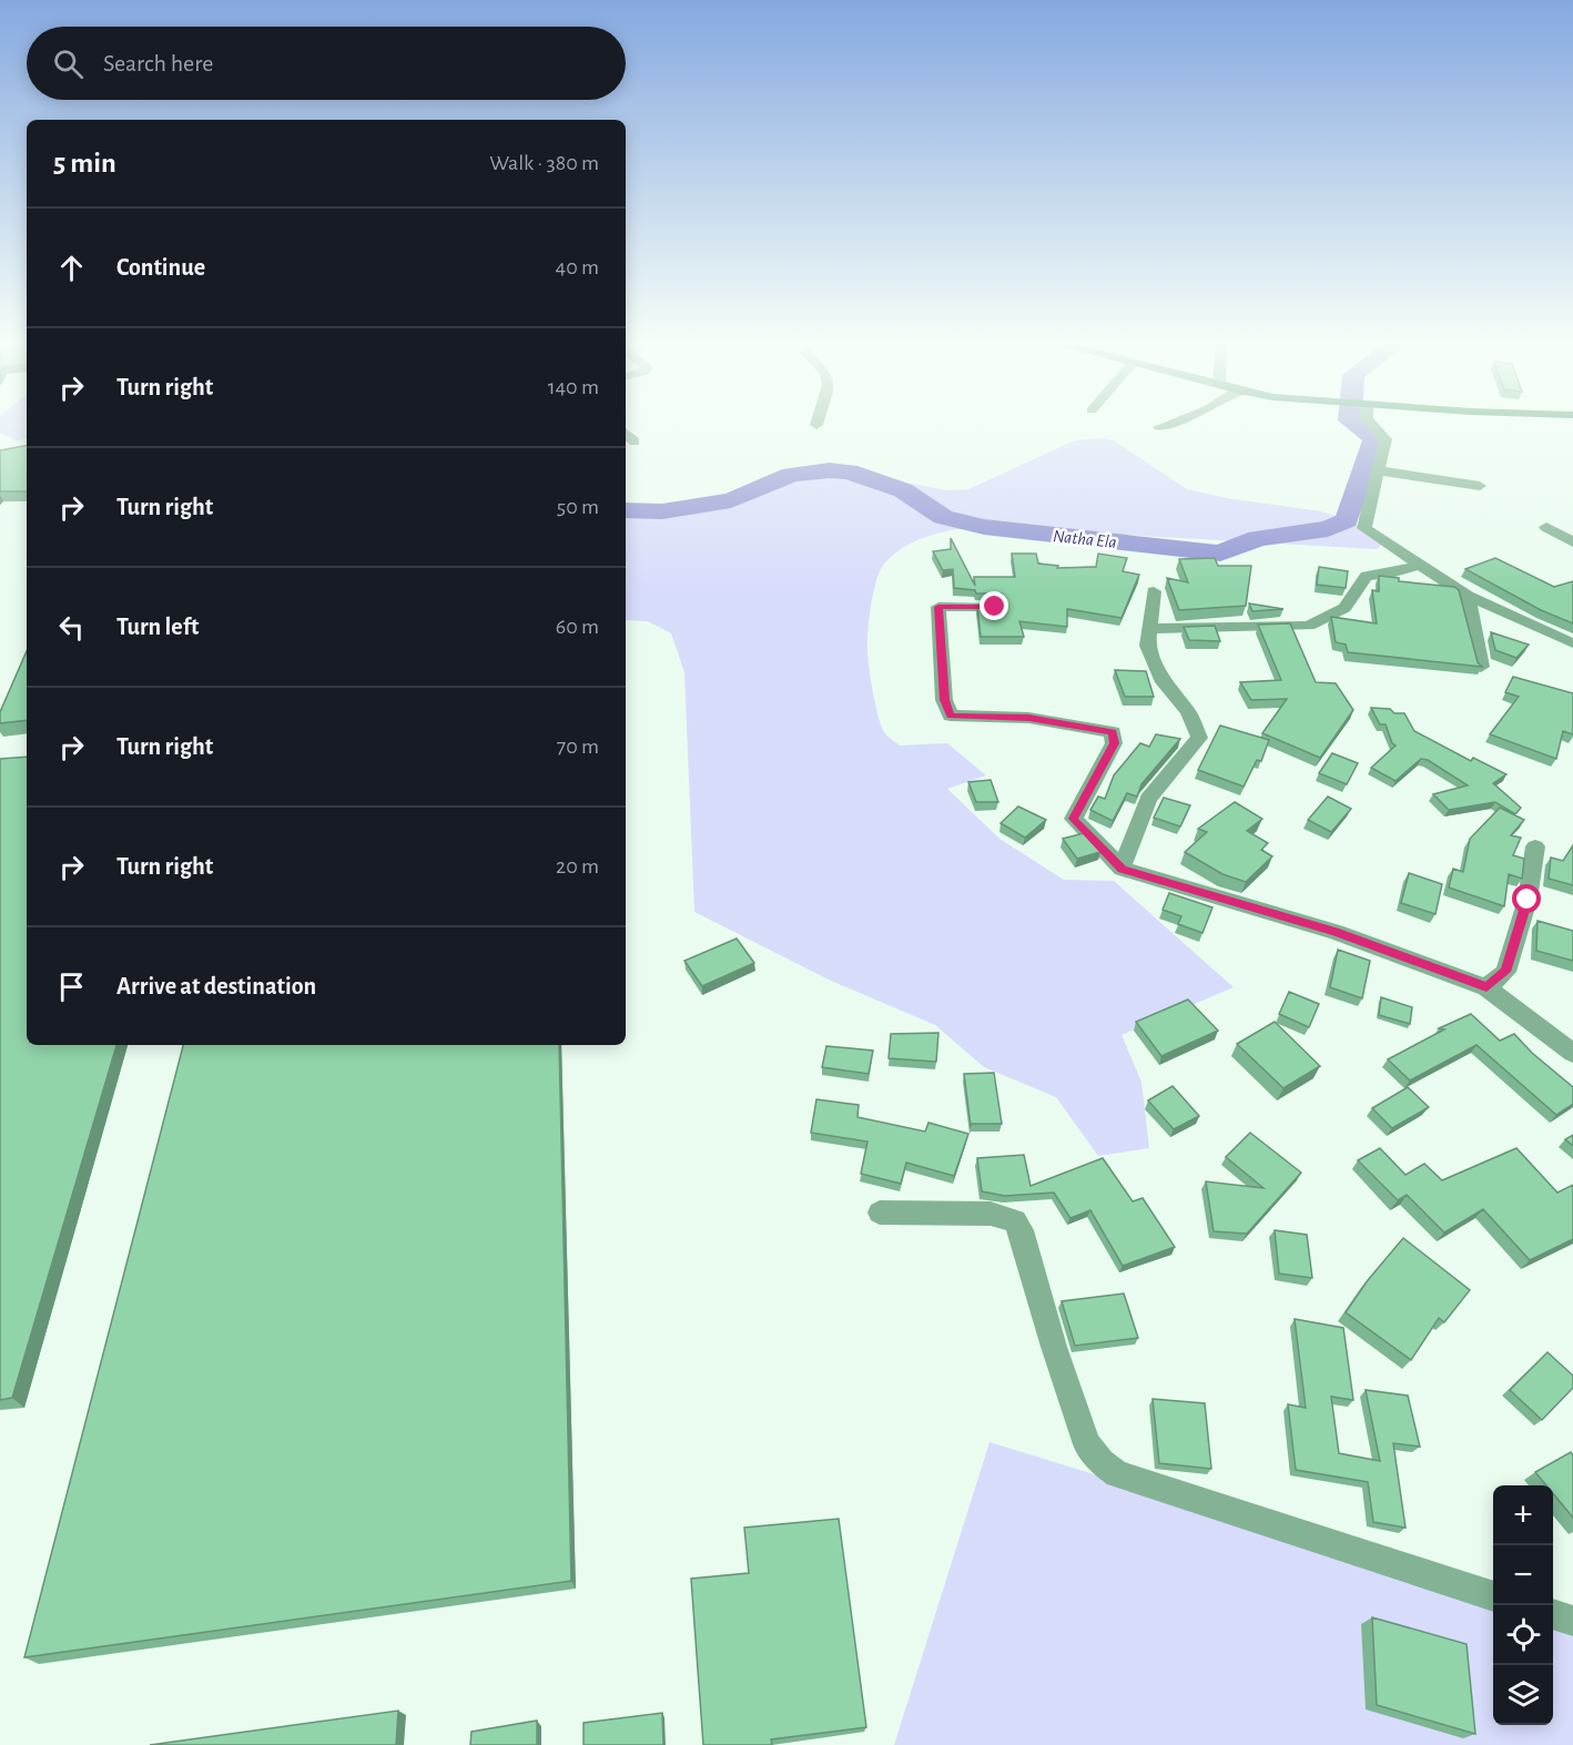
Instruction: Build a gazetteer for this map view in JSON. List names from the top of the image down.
{
  "water": ["Natha Ela"],
  "page": {
    "search": "Search here",
    "heading": ["5 min", "Walk · 380 m"],
    "list": [
      ["Continue", "40 m"],
      ["Turn right", "140 m"],
      ["Turn right", "50 m"],
      ["Turn left", "60 m"],
      ["Turn right", "70 m"],
      ["Turn right", "20 m"],
      "Arrive at destination"
    ],
    "map_buttons": ["+", "−"]
  }
}
